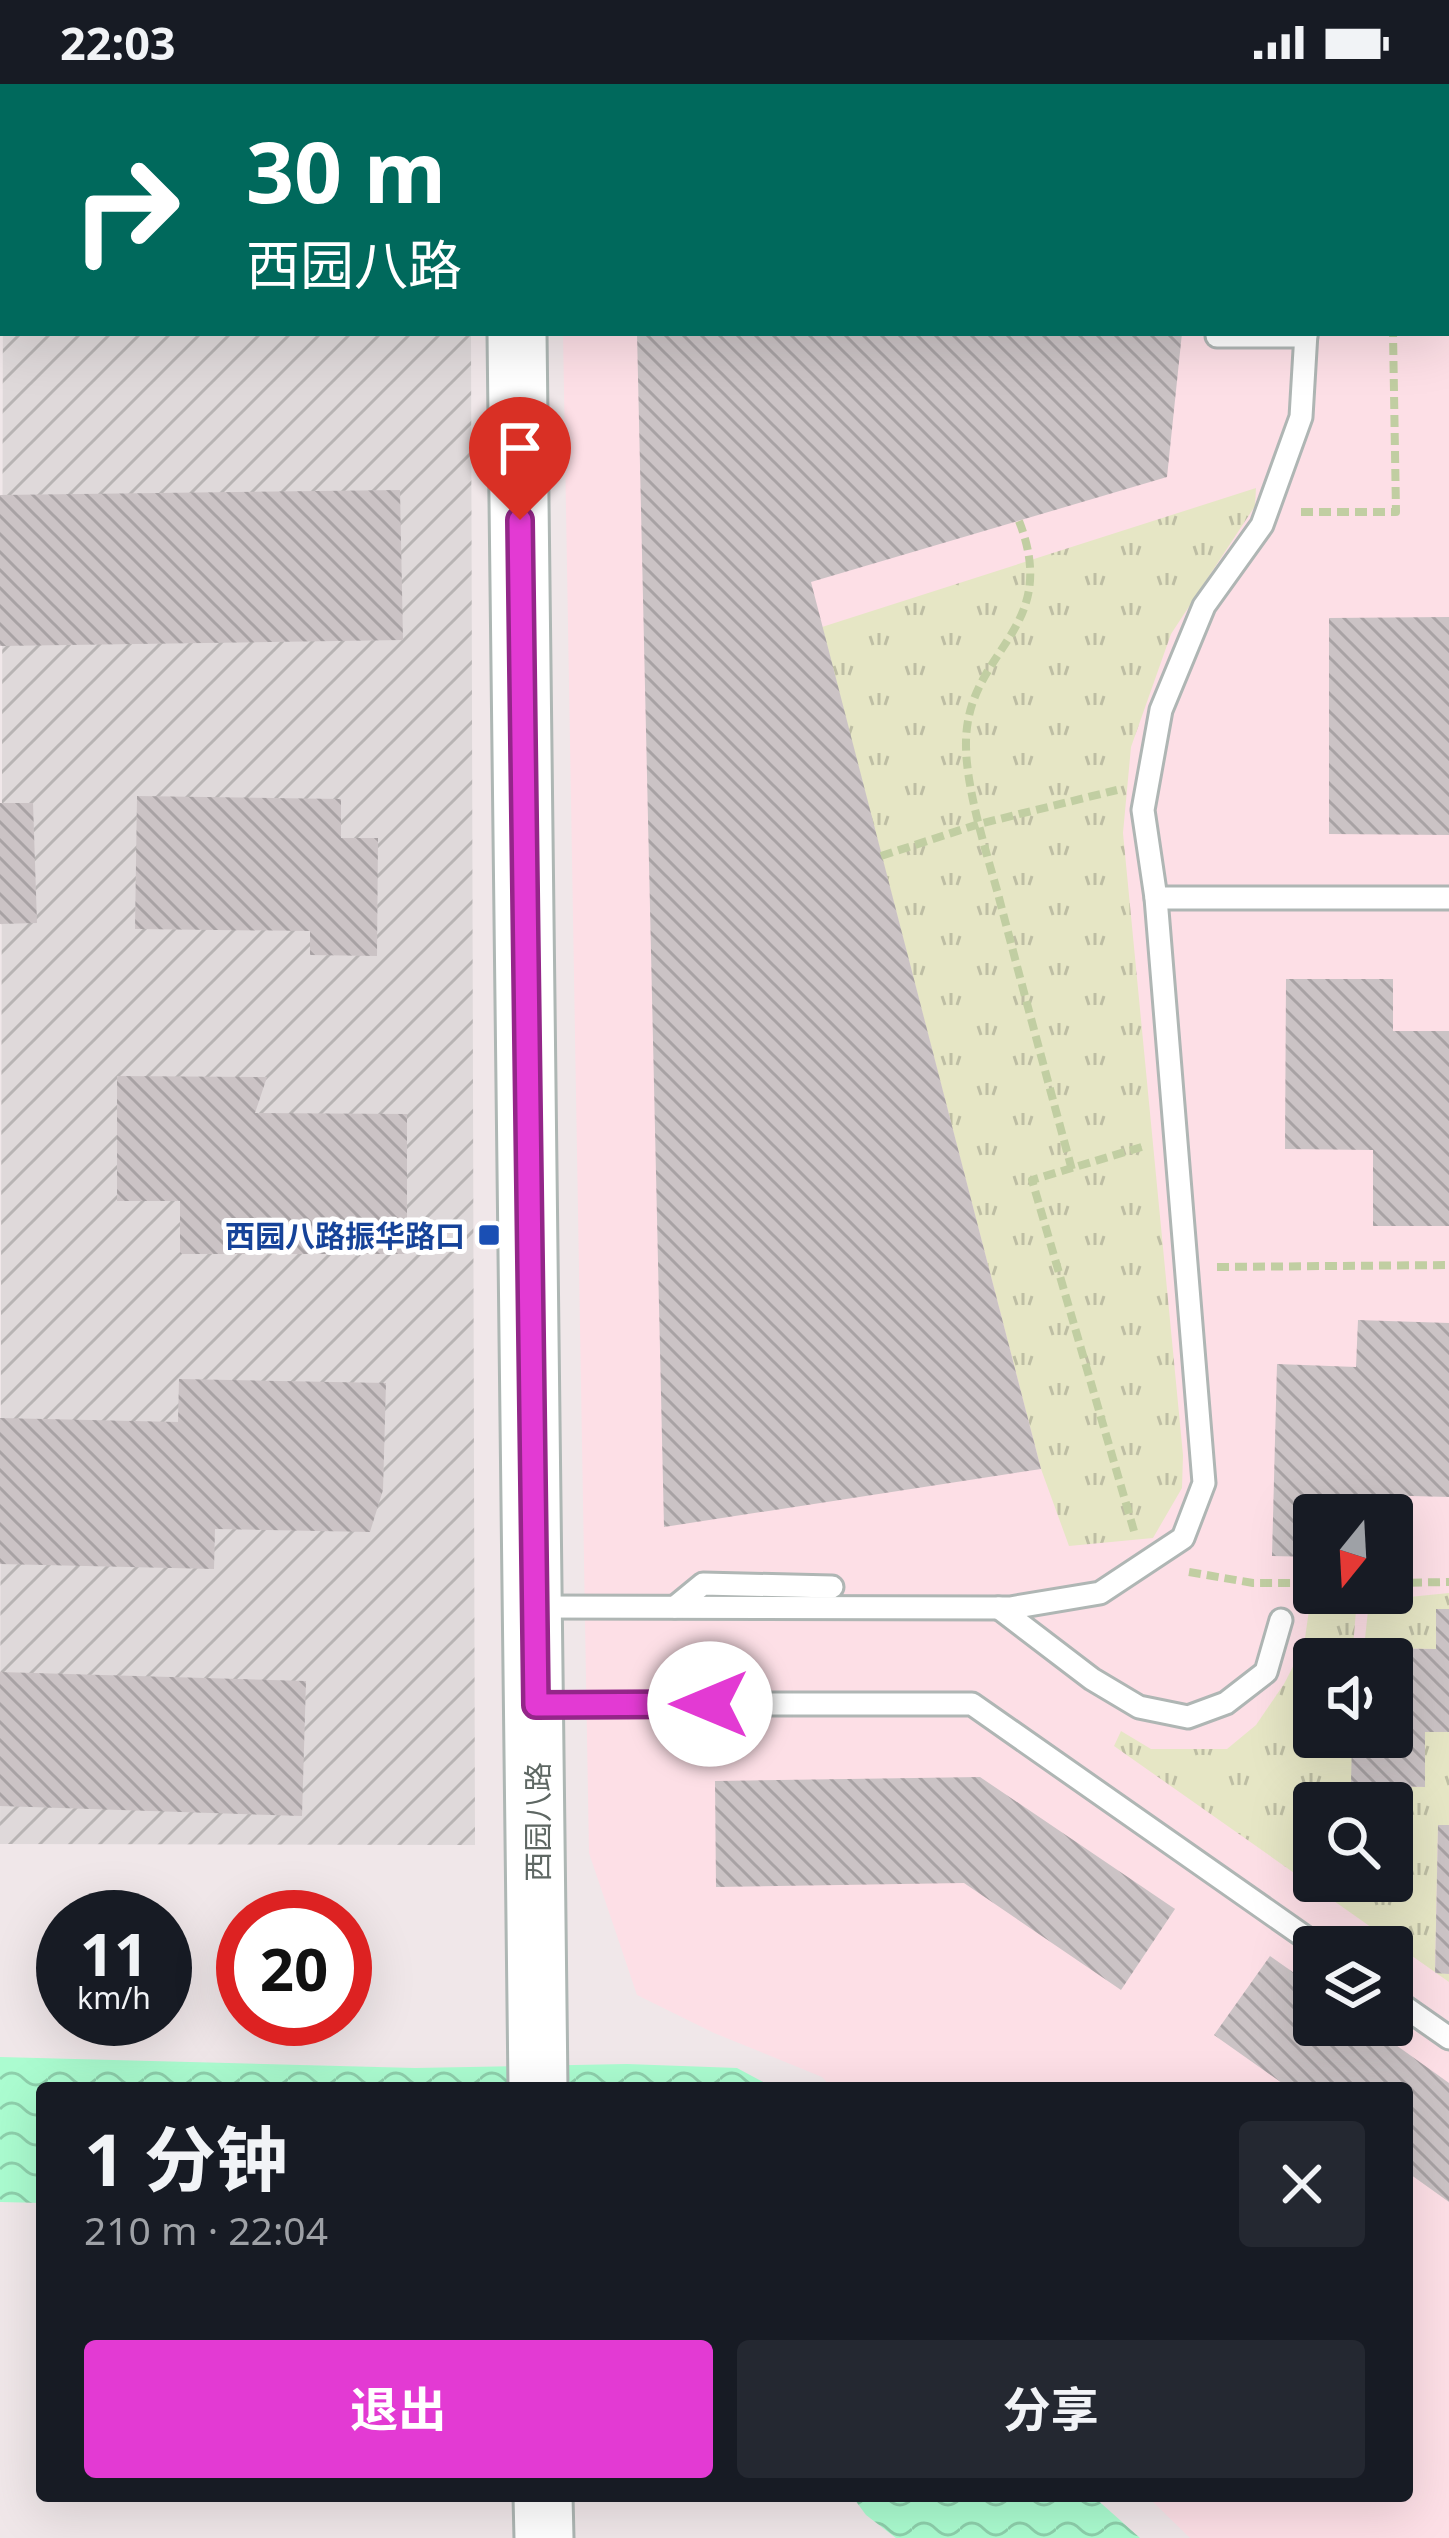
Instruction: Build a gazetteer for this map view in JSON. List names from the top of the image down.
{
  "streets": {
    "street": ["西园八路"]
  },
  "places": {
    "transit": ["西园八路振华路口"]
  },
  "north": "bottom",
  "page": {
    "status": "22:03",
    "turn": ["30 m", "西园八路"],
    "speed": "11 km/h",
    "limit": "20",
    "heading": ["1 分钟", "210 m · 22:04"],
    "buttons": ["退出", "分享"]
  }
}
